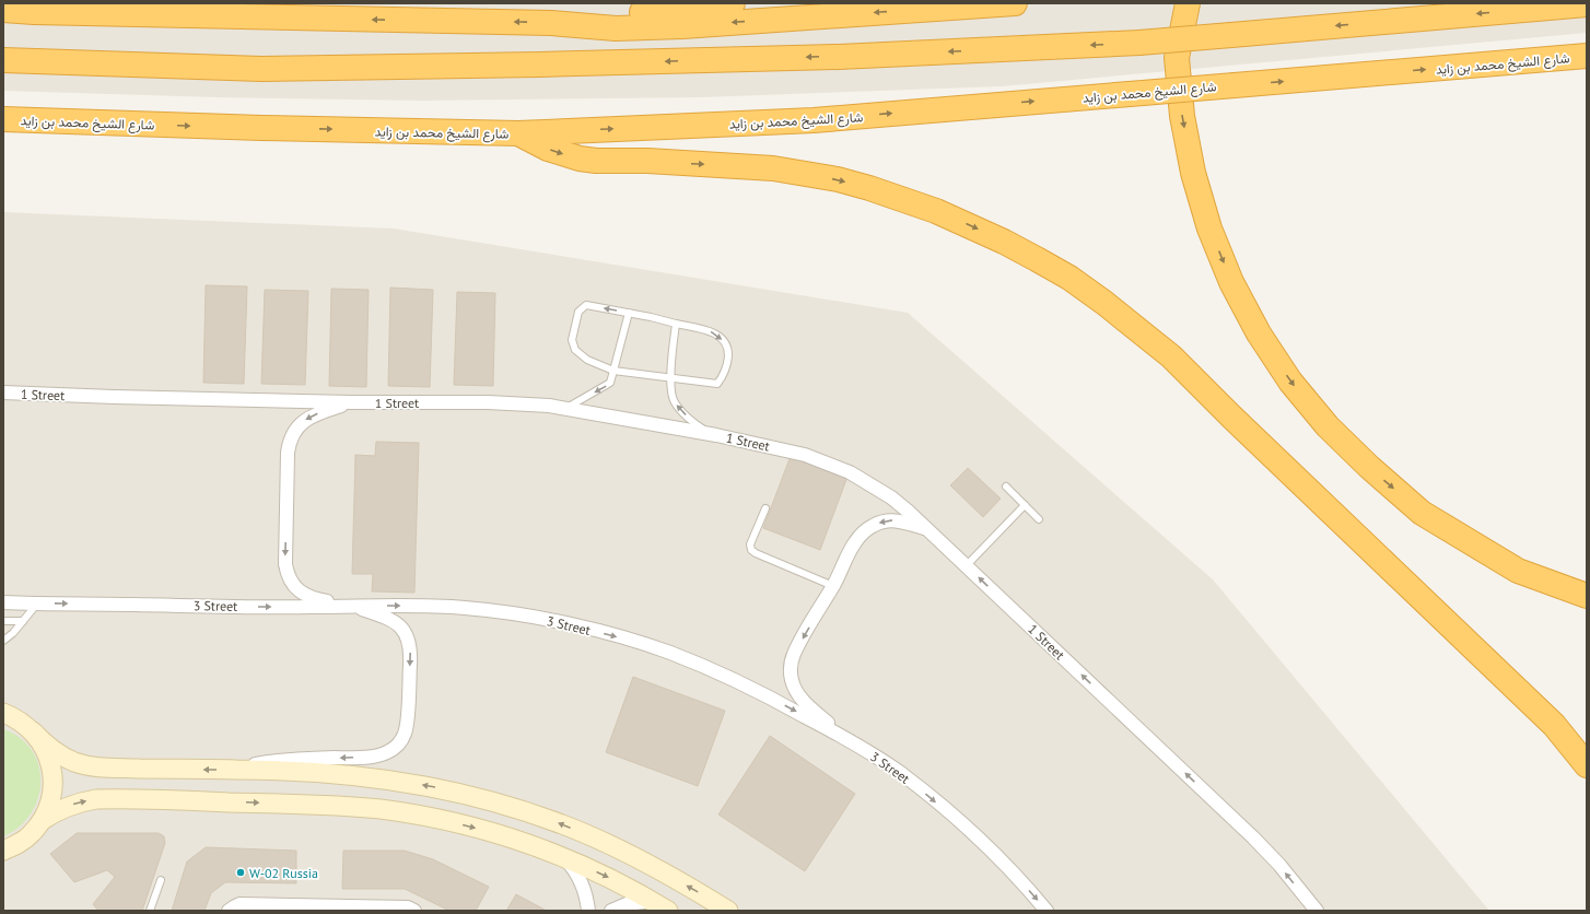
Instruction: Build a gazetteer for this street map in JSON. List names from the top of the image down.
{
  "streets": {
    "highway": ["شارع الشيخ محمد بن زايد"],
    "street": ["1 Street", "3 Street"]
  },
  "one_way": ["3 Street"],
  "places": ["W-02 Russia"]
}
